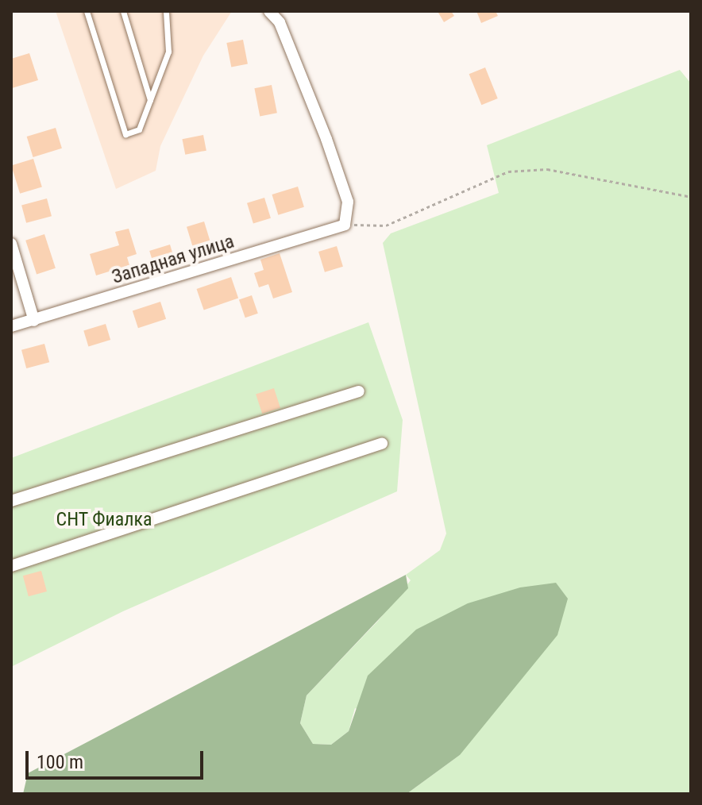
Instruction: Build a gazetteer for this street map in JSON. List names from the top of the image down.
{
  "streets": {
    "street": ["Западная улица"]
  },
  "parks": ["СНТ Фиалка"],
  "scale_bar": "100 m"
}
